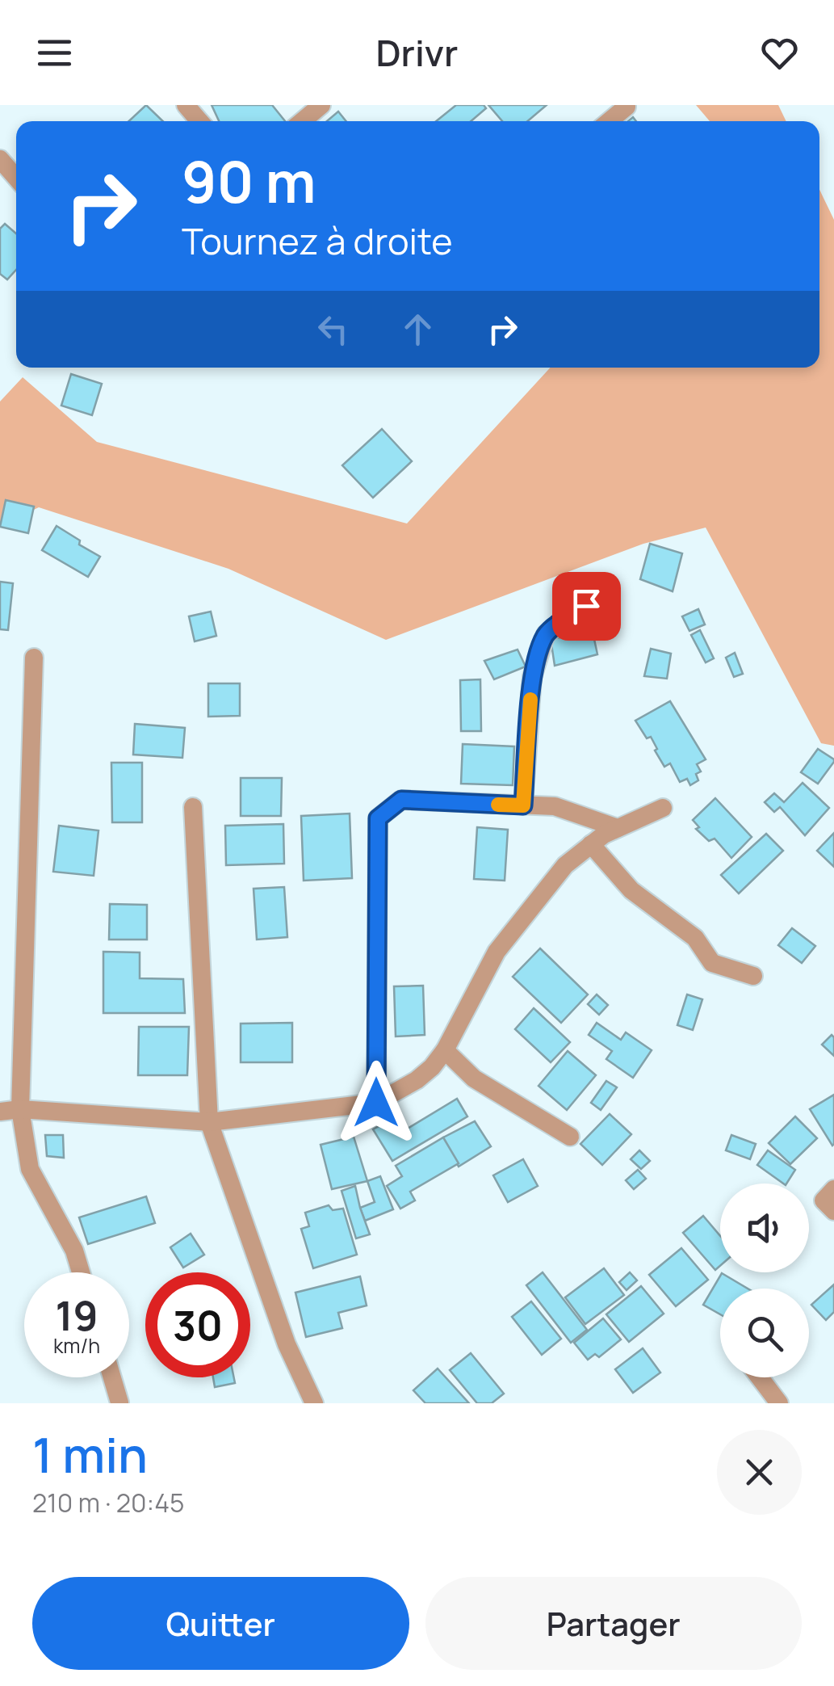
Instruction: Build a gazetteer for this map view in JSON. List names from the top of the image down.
{
  "page": {
    "header": "Drivr",
    "turn": ["90 m", "Tournez à droite"],
    "speed": "19 km/h",
    "limit": "30",
    "heading": ["1 min", "210 m · 20:45"],
    "buttons": ["Quitter", "Partager"]
  }
}
